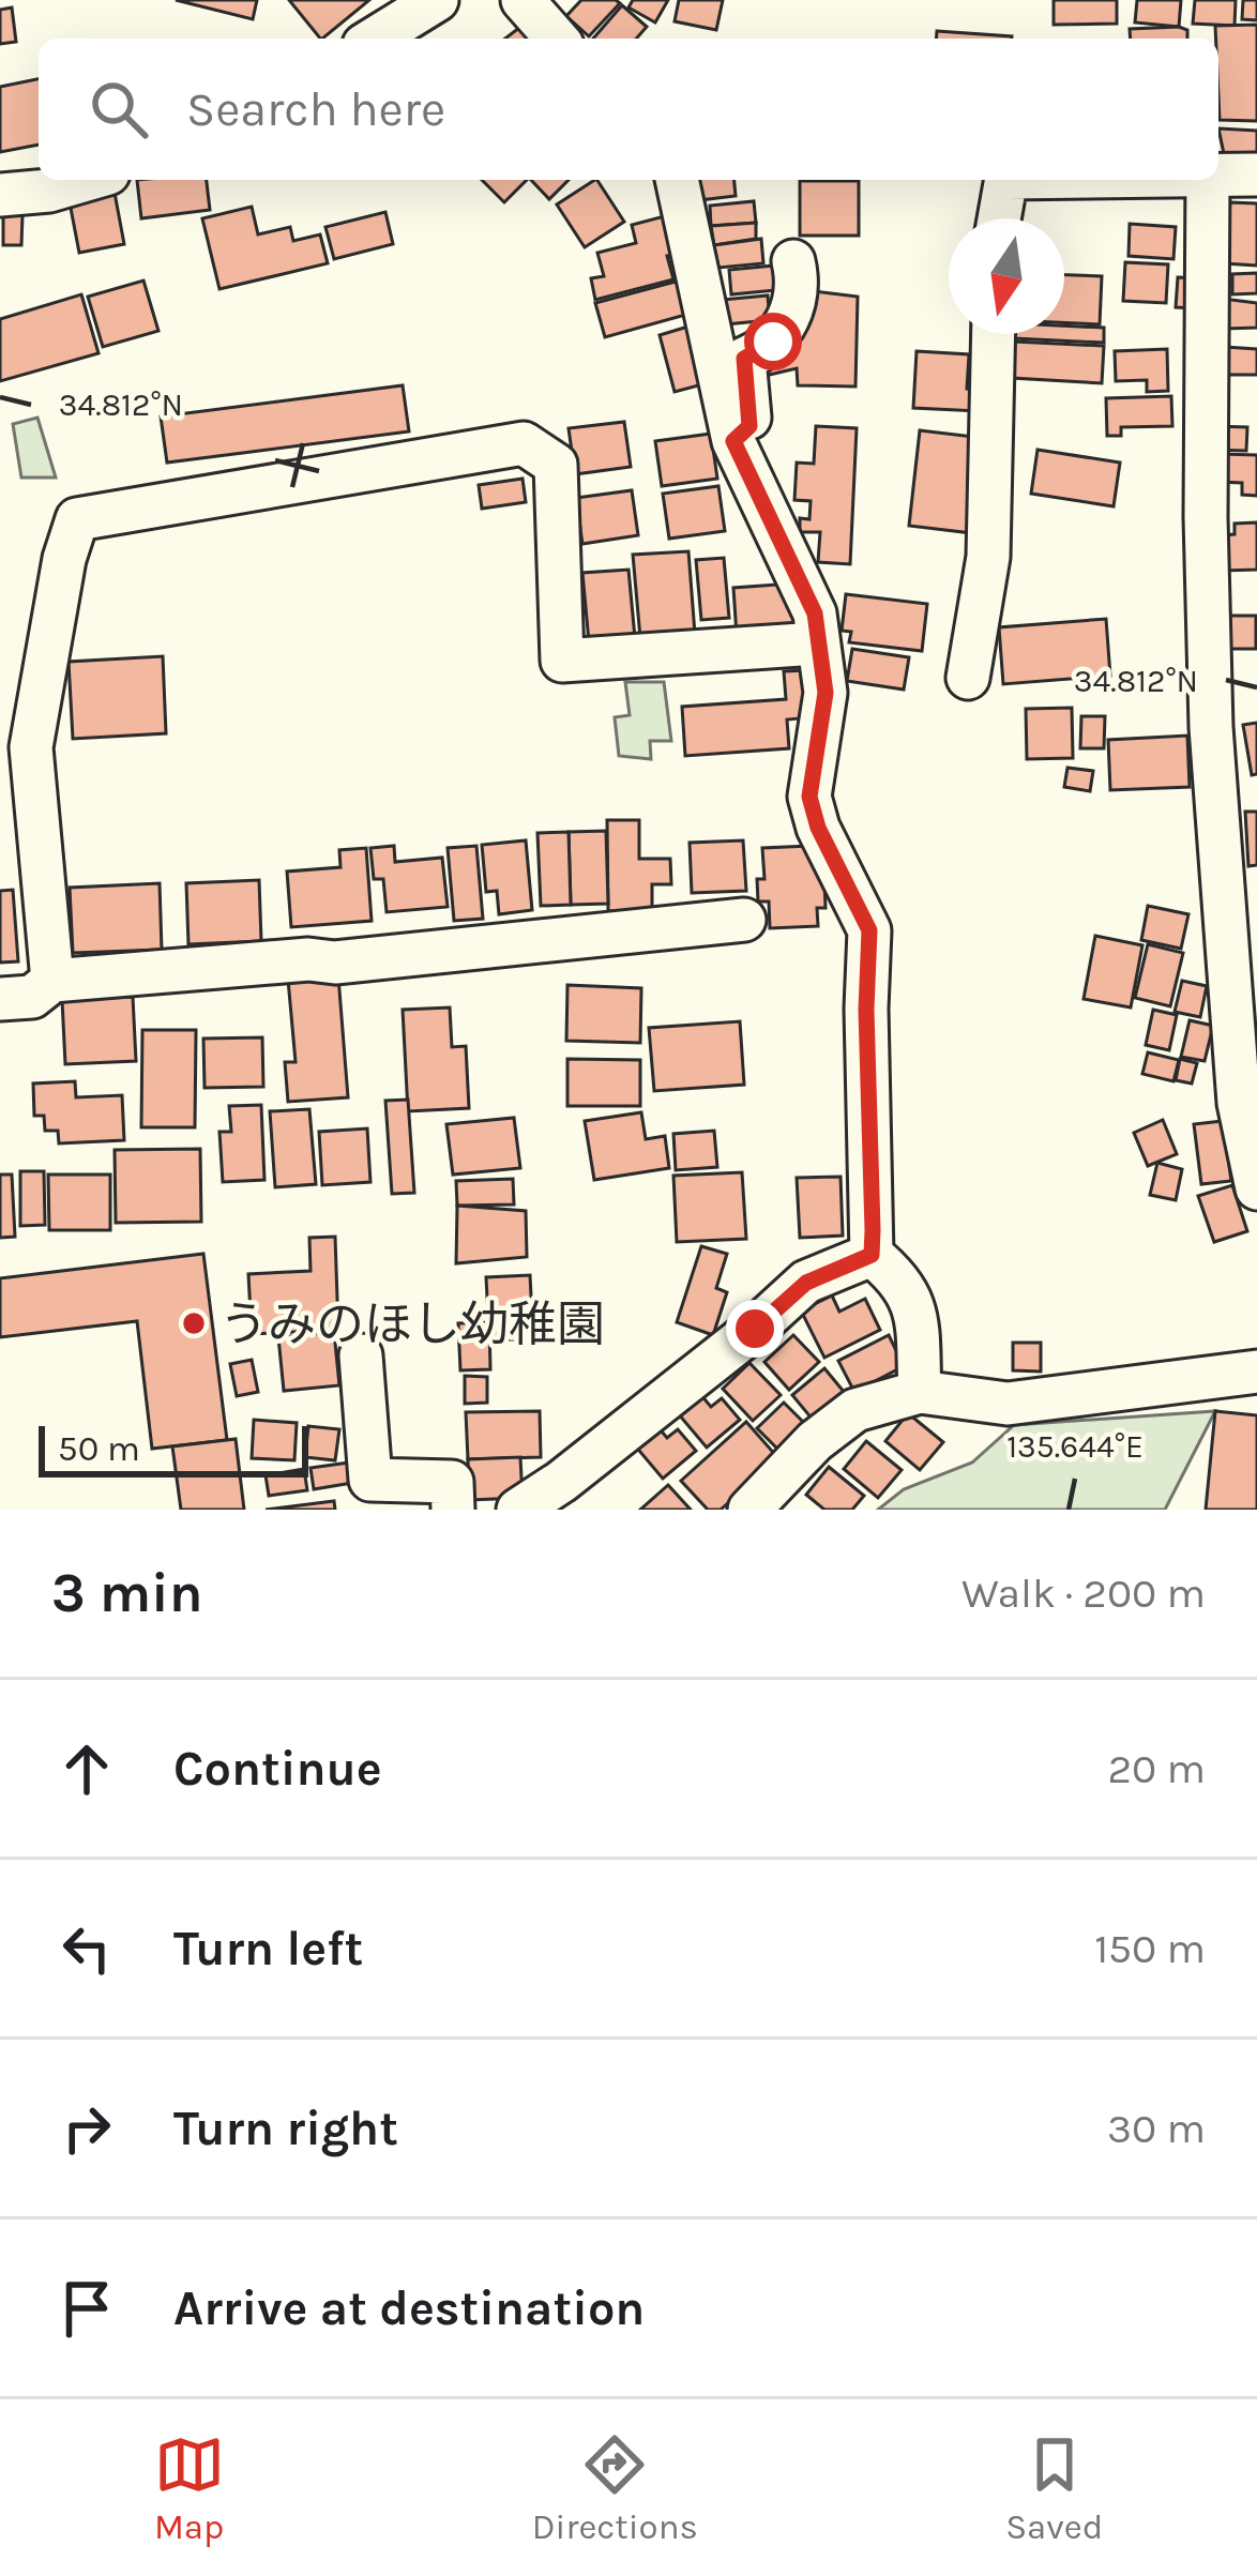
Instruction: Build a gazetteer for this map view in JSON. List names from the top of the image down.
{
  "places": ["うみのほし幼稚園"],
  "scale_bar": "50 m",
  "north": "bottom",
  "page": {
    "search": "Search here",
    "scale": "50 m",
    "heading": ["3 min", "Walk · 200 m"],
    "list": [
      ["Continue", "20 m"],
      ["Turn left", "150 m"],
      ["Turn right", "30 m"],
      "Arrive at destination"
    ],
    "nav": ["Map", "Directions", "Saved"]
  },
  "coordinates": ["34.812°N", "135.644°E"]
}
